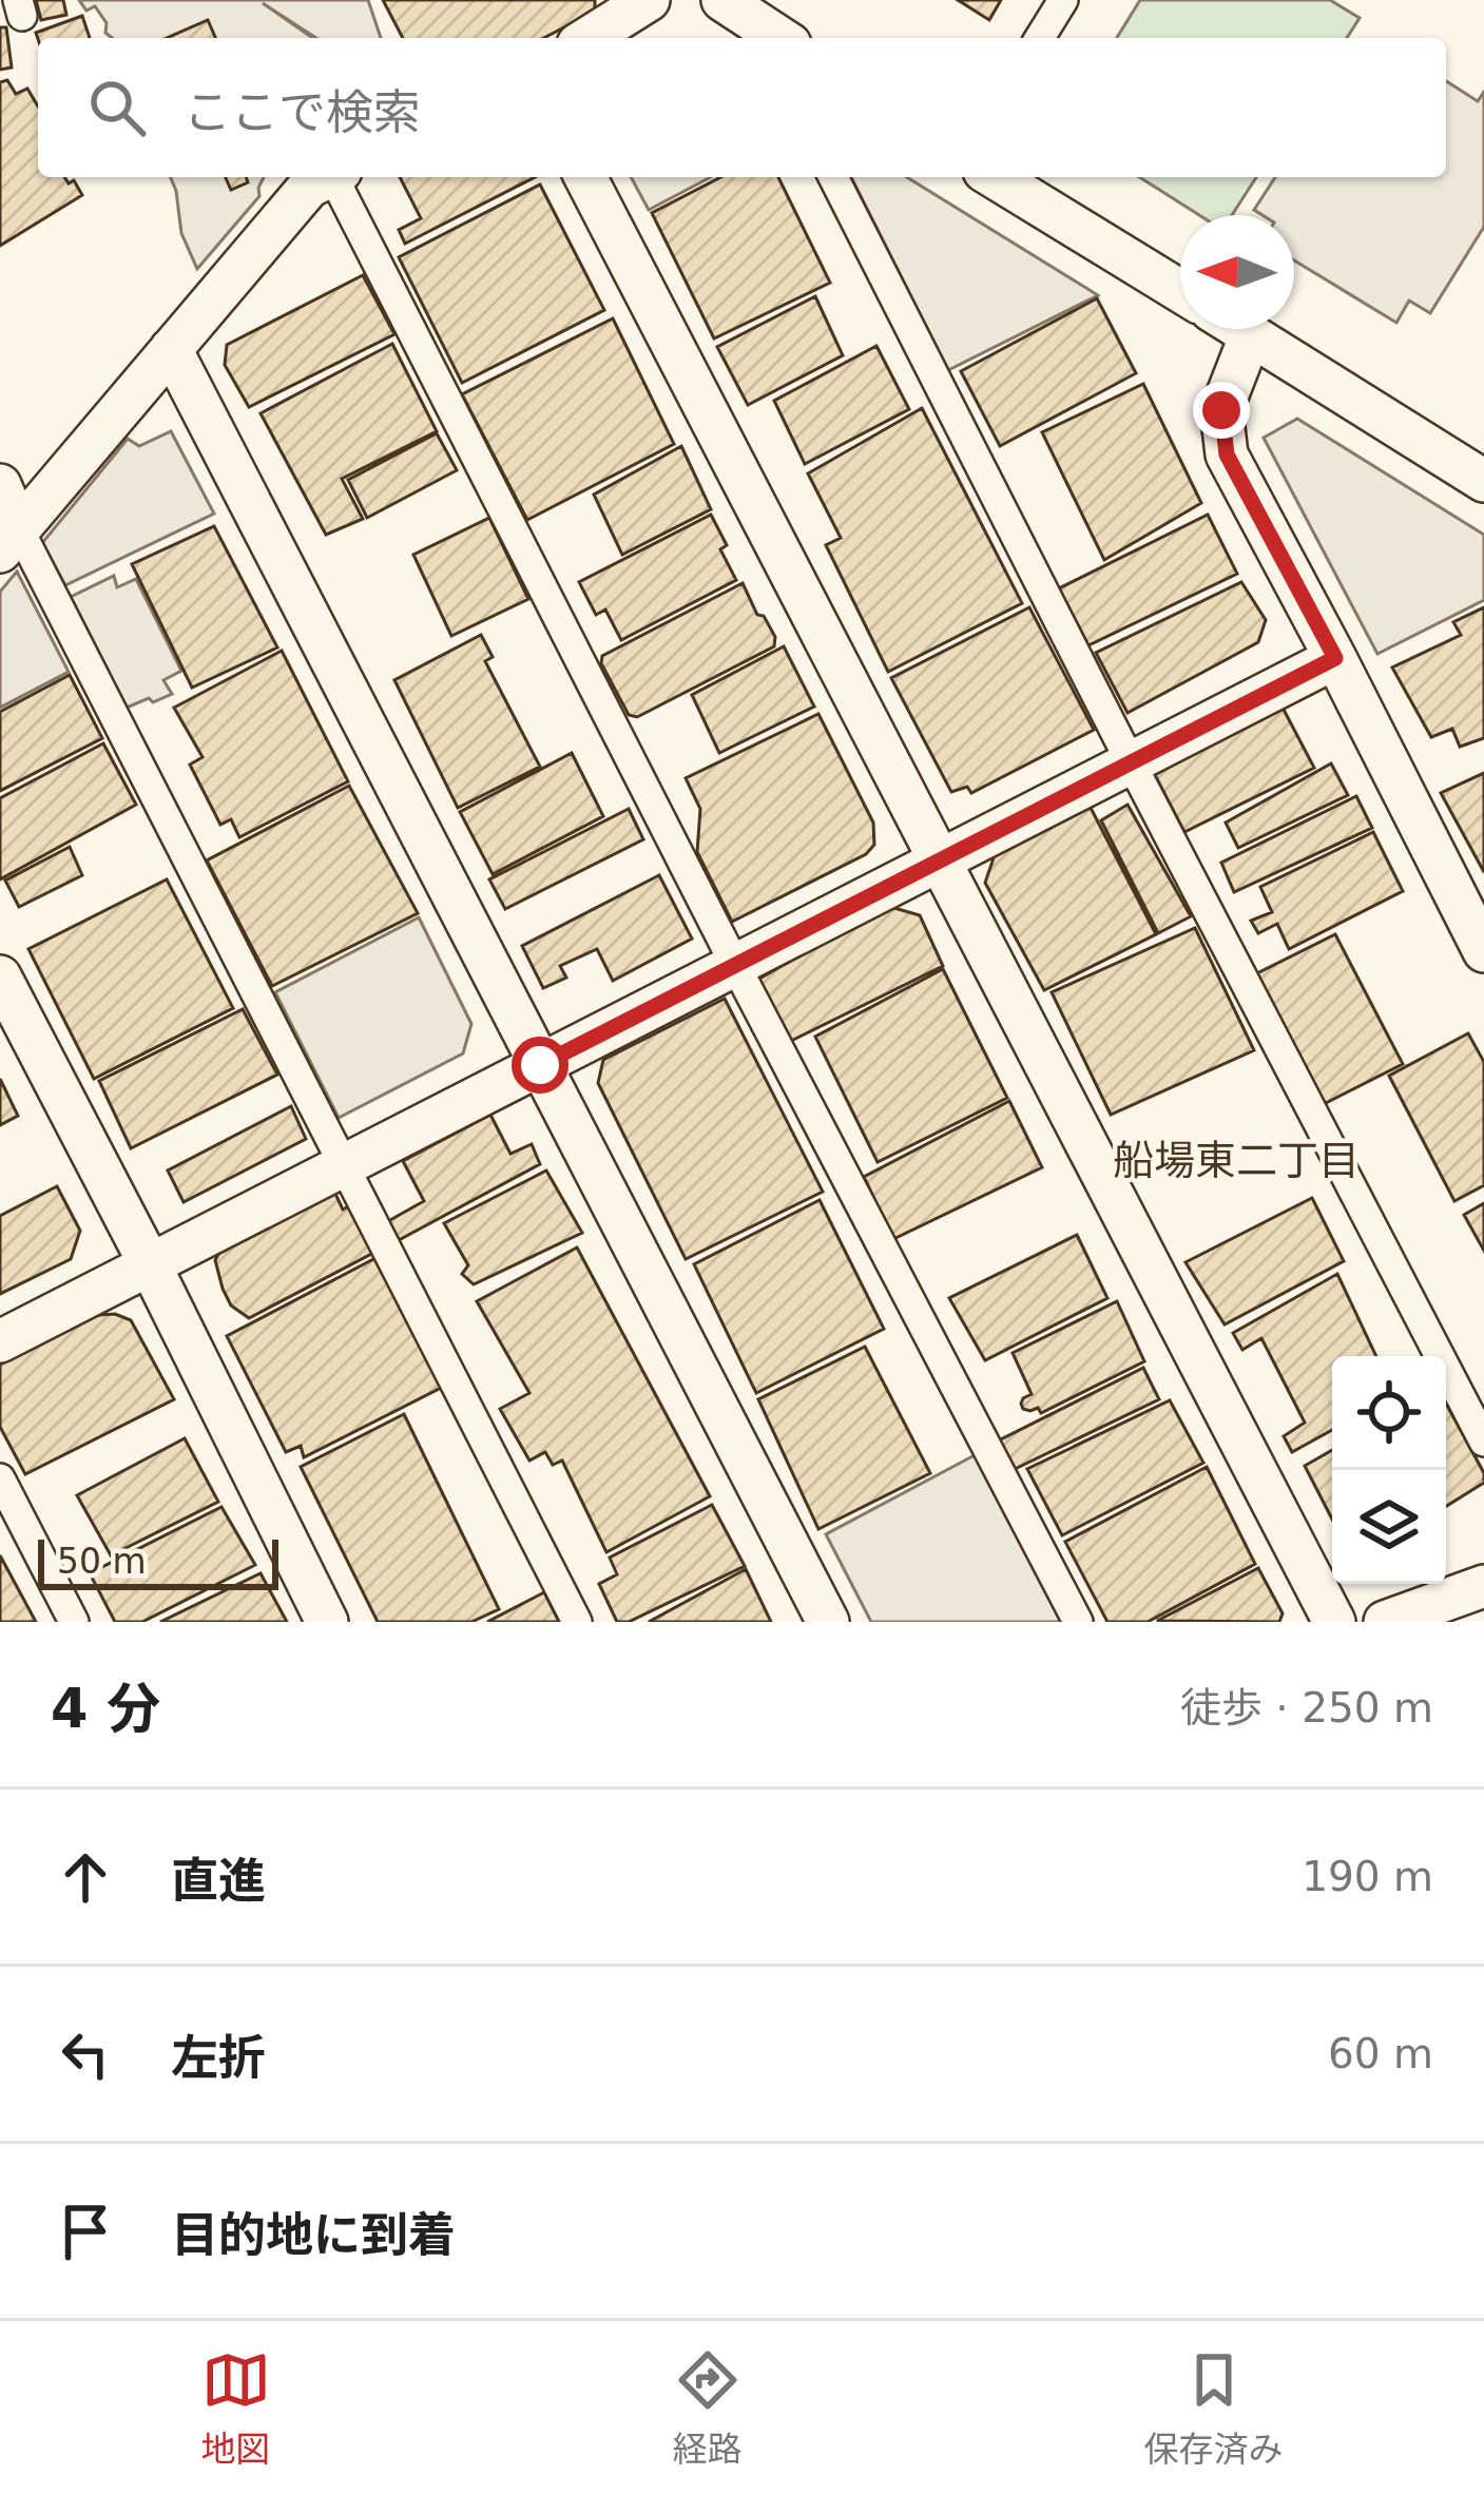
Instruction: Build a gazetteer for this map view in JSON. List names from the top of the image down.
{
  "districts": ["船場東二丁目"],
  "scale_bar": "50 m",
  "north": "left",
  "page": {
    "search": "ここで検索",
    "scale": "50 m",
    "heading": ["4 分", "徒歩 · 250 m"],
    "list": [
      ["直進", "190 m"],
      ["左折", "60 m"],
      "目的地に到着"
    ],
    "nav": ["地図", "経路", "保存済み"]
  }
}
